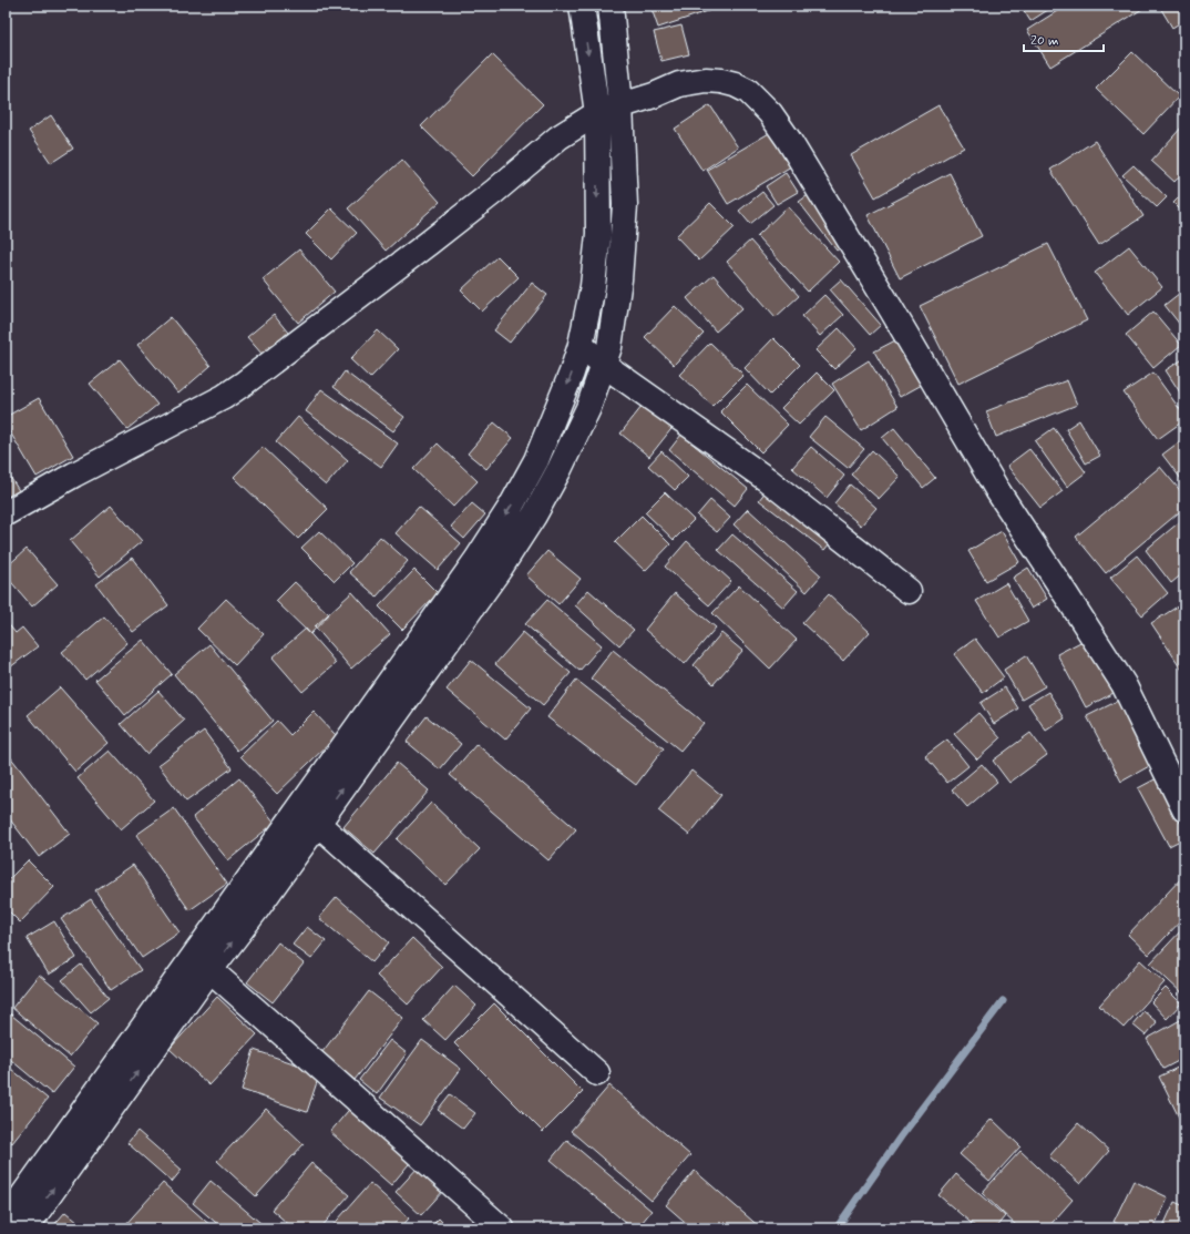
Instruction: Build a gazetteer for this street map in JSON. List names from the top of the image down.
{
  "scale_bar": "20 m"
}
